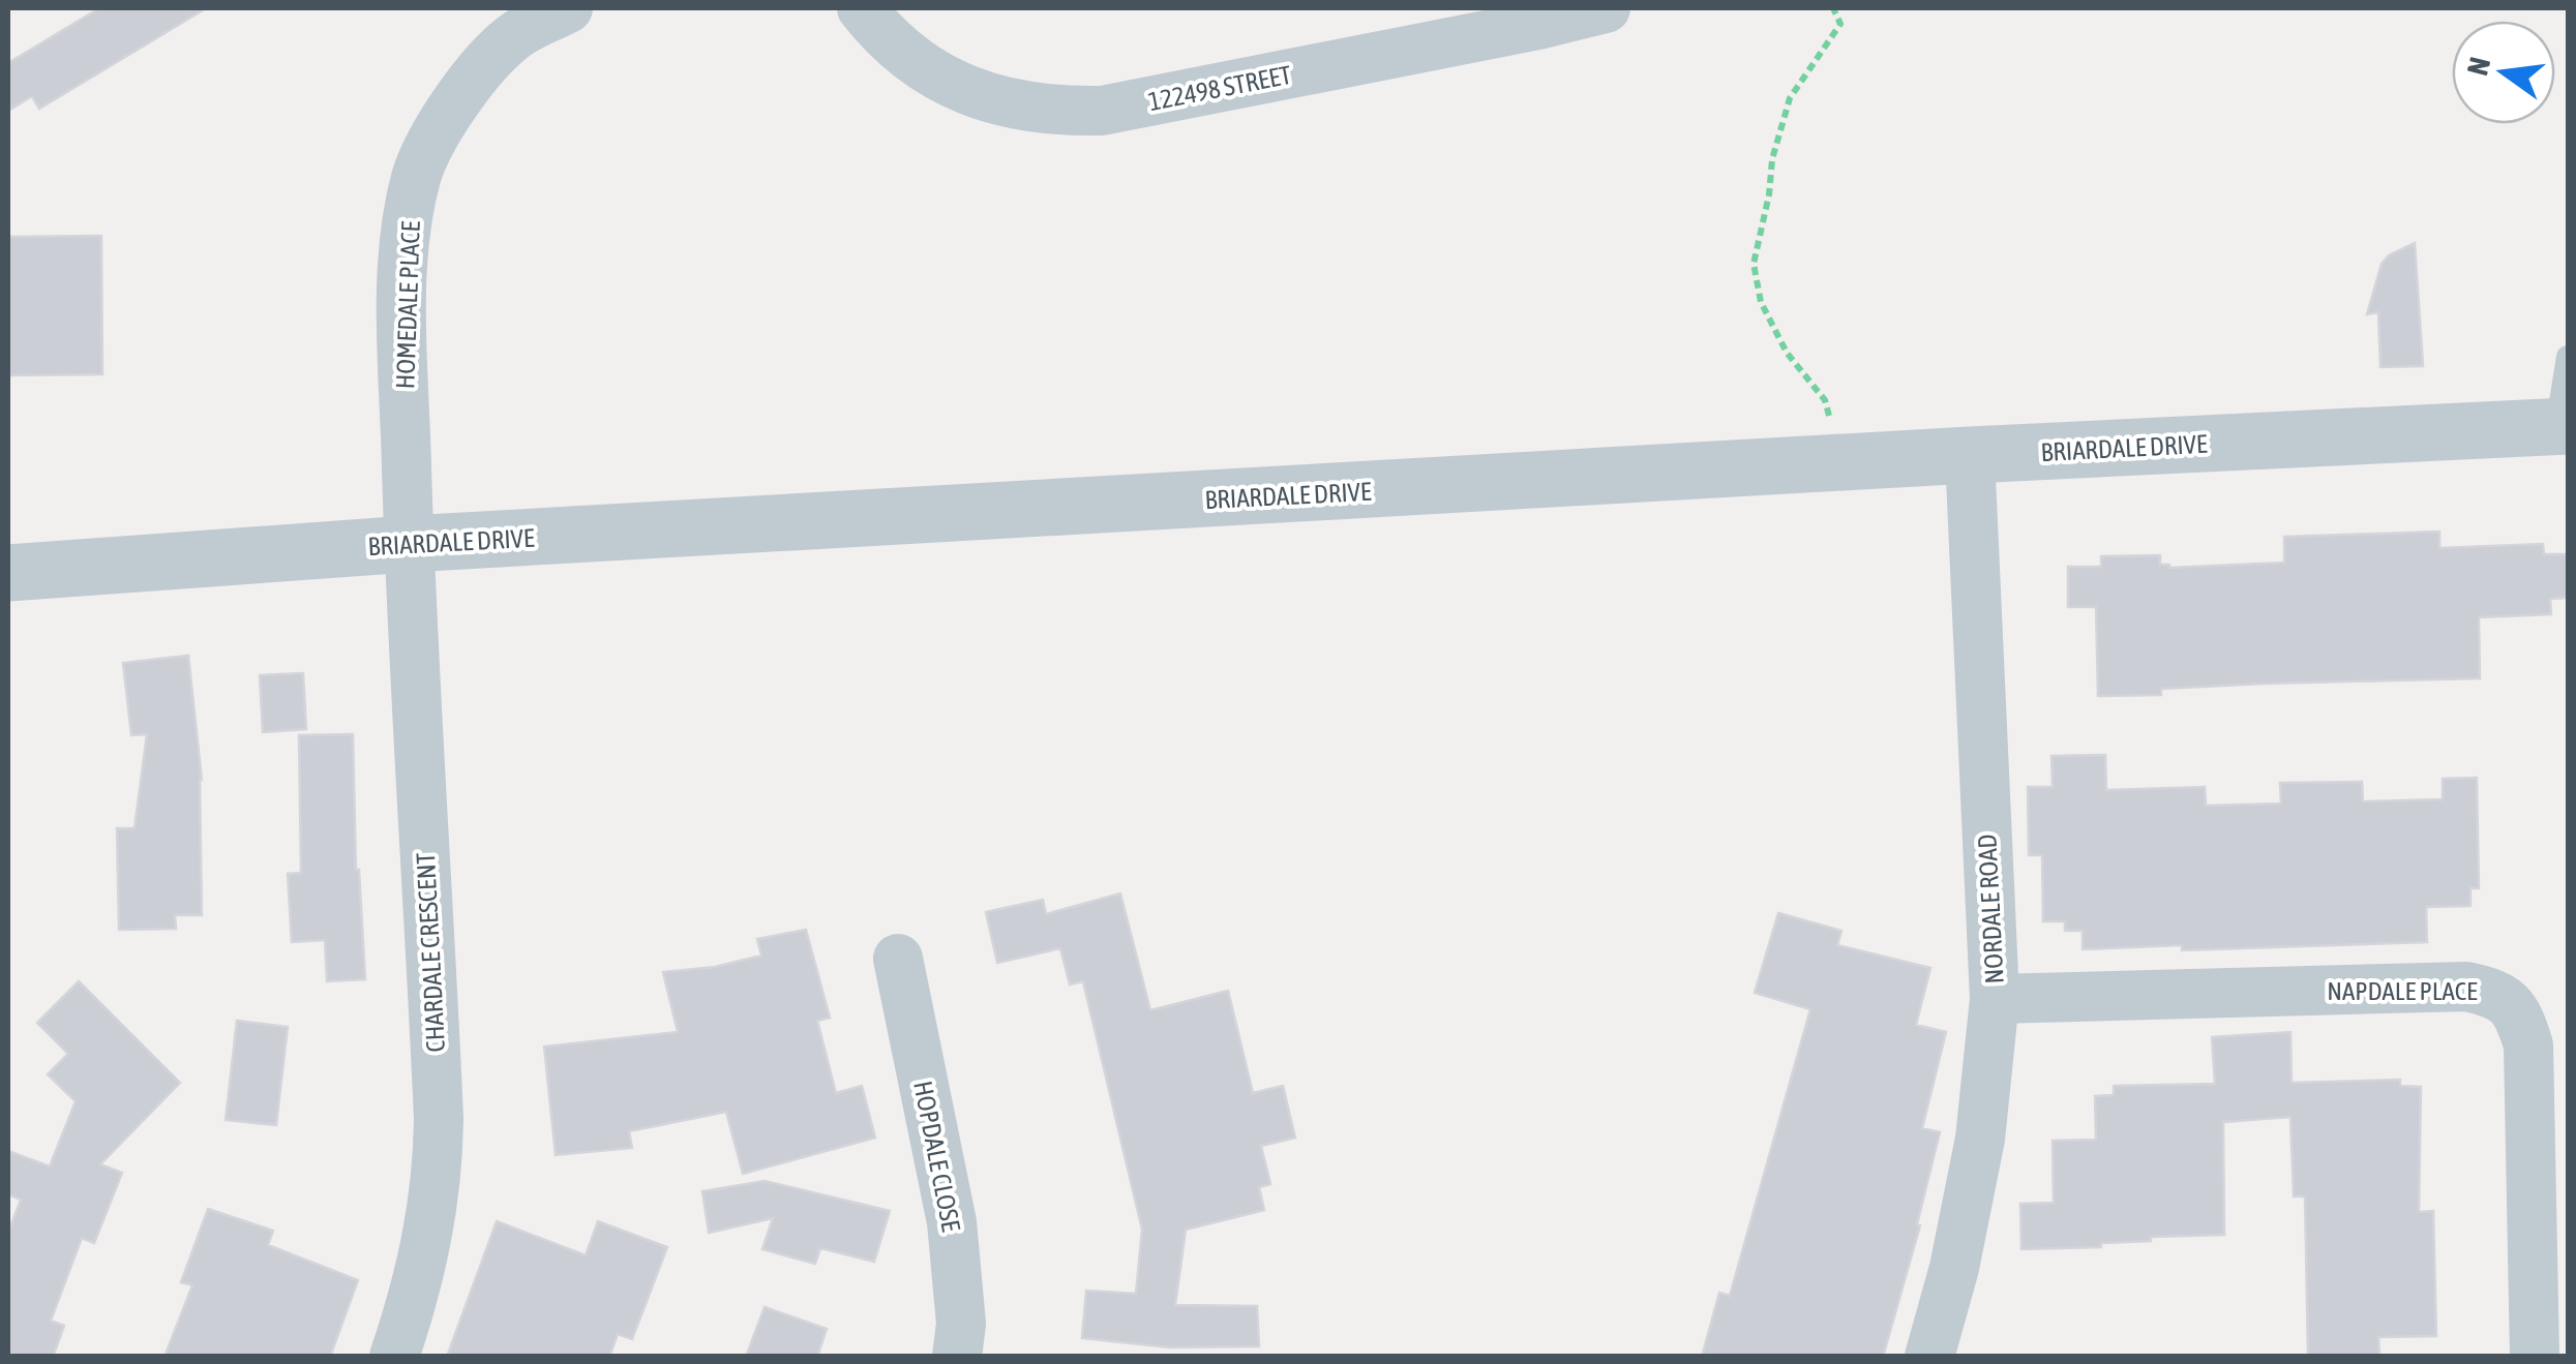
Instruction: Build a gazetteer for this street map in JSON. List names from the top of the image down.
{
  "streets": {
    "street": [
      "122498 STREET",
      "HOMEDALE PLACE",
      "BRIARDALE DRIVE",
      "NORDALE ROAD",
      "CHARDALE CRESCENT",
      "NAPDALE PLACE",
      "HOPDALE CLOSE"
    ]
  },
  "crossings": [
    ["HOMEDALE PLACE", "BRIARDALE DRIVE"],
    ["HOMEDALE PLACE", "CHARDALE CRESCENT"],
    ["BRIARDALE DRIVE", "NORDALE ROAD"],
    ["BRIARDALE DRIVE", "CHARDALE CRESCENT"],
    ["NORDALE ROAD", "NAPDALE PLACE"]
  ],
  "north": "left"
}
